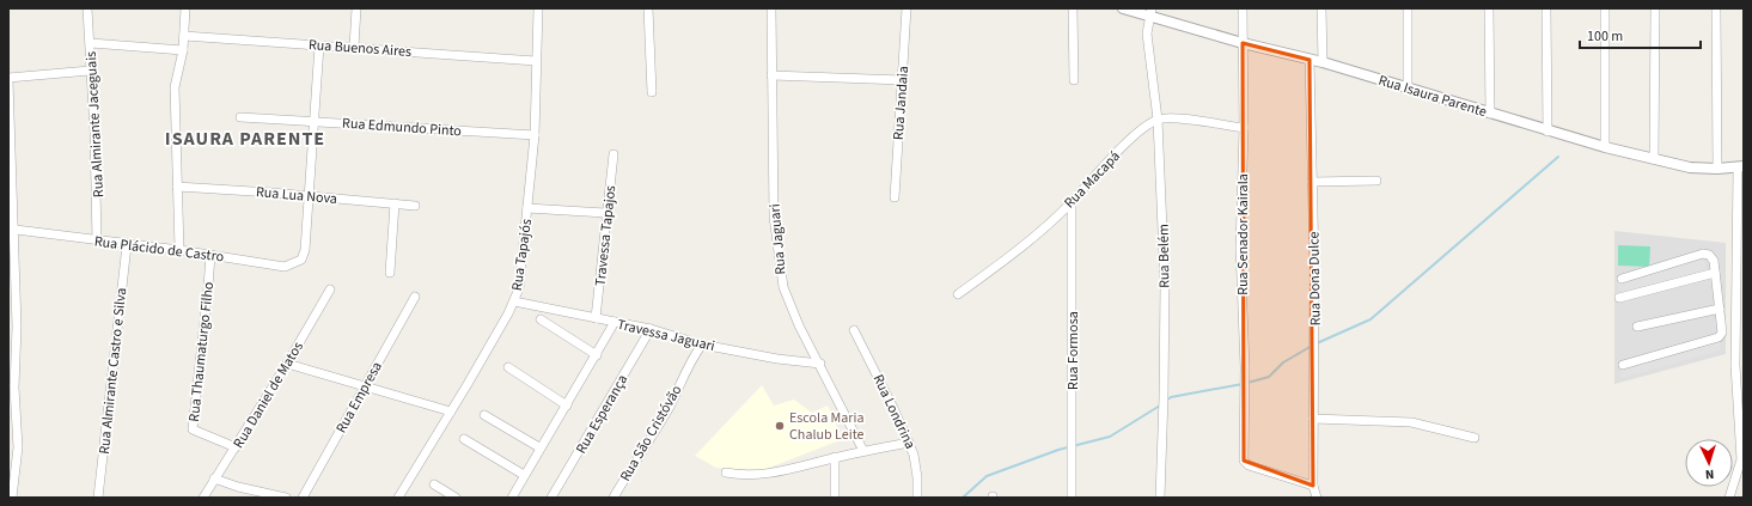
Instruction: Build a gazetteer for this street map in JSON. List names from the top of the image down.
{
  "streets": {
    "street": [
      "Rua Buenos Aires",
      "Rua Isaura Parente",
      "Rua Jandaia",
      "Rua Almirante Jaceguais",
      "Rua Edmundo Pinto",
      "Rua Macapá",
      "Rua Lua Nova",
      "Rua Senador Kairala",
      "Travessa Tapajos",
      "Rua Jaguari",
      "Rua Plácido de Castro",
      "Rua Tapajós",
      "Rua Belém",
      "Rua Dona Dulce",
      "Travessa Jaguari",
      "Rua Formosa",
      "Rua Thaumaturgo Filho",
      "Rua Almirante Castro e Silva",
      "Rua Daniel de Matos",
      "Rua Empresa",
      "Rua Londrina",
      "Rua Esperança",
      "Rua São Cristóvão"
    ]
  },
  "crossings": [
    ["Rua Buenos Aires", "Rua Tapajós"],
    ["Rua Isaura Parente", "Rua Senador Kairala"],
    ["Rua Isaura Parente", "Rua Belém"],
    ["Rua Isaura Parente", "Rua Dona Dulce"],
    ["Rua Almirante Jaceguais", "Rua Plácido de Castro"],
    ["Rua Edmundo Pinto", "Rua Tapajós"],
    ["Rua Macapá", "Rua Belém"],
    ["Rua Macapá", "Rua Formosa"],
    ["Rua Lua Nova", "Rua Plácido de Castro"],
    ["Rua Senador Kairala", "Rua Dona Dulce"],
    ["Travessa Tapajos", "Travessa Jaguari"],
    ["Rua Jaguari", "Travessa Jaguari"],
    ["Rua Plácido de Castro", "Rua Thaumaturgo Filho"],
    ["Rua Plácido de Castro", "Rua Almirante Castro e Silva"],
    ["Rua Tapajós", "Travessa Jaguari"],
    ["Travessa Jaguari", "Rua Esperança"],
    ["Travessa Jaguari", "Rua São Cristóvão"],
    ["Rua Thaumaturgo Filho", "Rua Daniel de Matos"]
  ],
  "districts": ["ISAURA PARENTE"],
  "places": ["Escola Maria Chalub Leite"],
  "scale_bar": "100 m",
  "north": "bottom"
}
